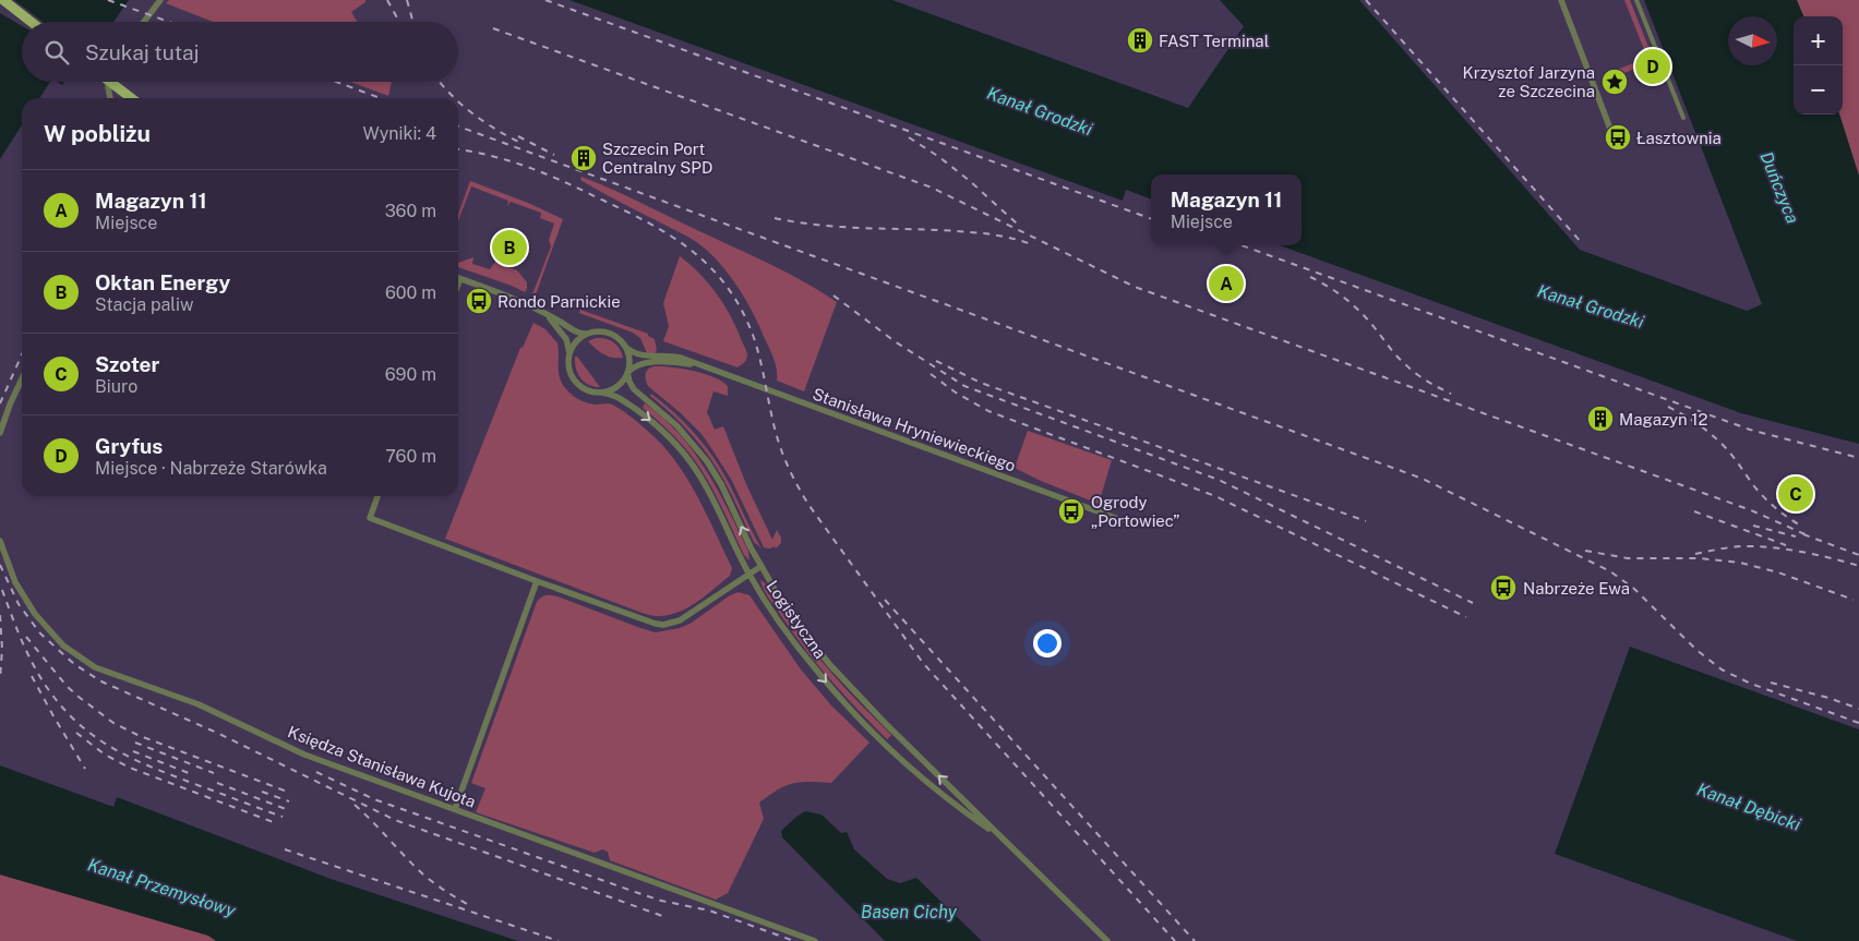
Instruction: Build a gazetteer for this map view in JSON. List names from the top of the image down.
{
  "streets": {
    "street": ["Stanisława Hryniewieckiego", "Logistyczna", "Księdza Stanisława Kujota"]
  },
  "crossings": [
    ["Stanisława Hryniewieckiego", "Logistyczna"]
  ],
  "water": [
    "Kanał Grodzki",
    "Duńczyca",
    "Kanał Dębicki",
    "Kanał Przemysłowy",
    "Basen Cichy"
  ],
  "places": {
    "building": ["FAST Terminal", "Szczecin Port Centralny SPD", "Magazyn 12"],
    "place": ["Krzysztof Jarzyna ze Szczecina"],
    "bus stop": [
      "Łasztownia",
      "Rondo Parnickie",
      "Ogrody „Portowiec”",
      "Nabrzeże Ewa"
    ]
  },
  "north": "right",
  "page": {
    "map_buttons": ["+", "−"],
    "search": "Szukaj tutaj",
    "pins": [
      "D",
      "B",
      "A",
      "C"
    ],
    "heading": ["W pobliżu", "Wyniki: 4"],
    "list": [
      {
        "mark": "A",
        "name": "Magazyn 11",
        "note": "Miejsce",
        "value": "360 m"
      },
      {
        "mark": "B",
        "name": "Oktan Energy",
        "note": "Stacja paliw",
        "value": "600 m"
      },
      {
        "mark": "C",
        "name": "Szoter",
        "note": "Biuro",
        "value": "690 m"
      },
      {
        "mark": "D",
        "name": "Gryfus",
        "note": "Miejsce · Nabrzeże Starówka",
        "value": "760 m"
      }
    ],
    "popup": ["Magazyn 11", "Miejsce"]
  }
}
